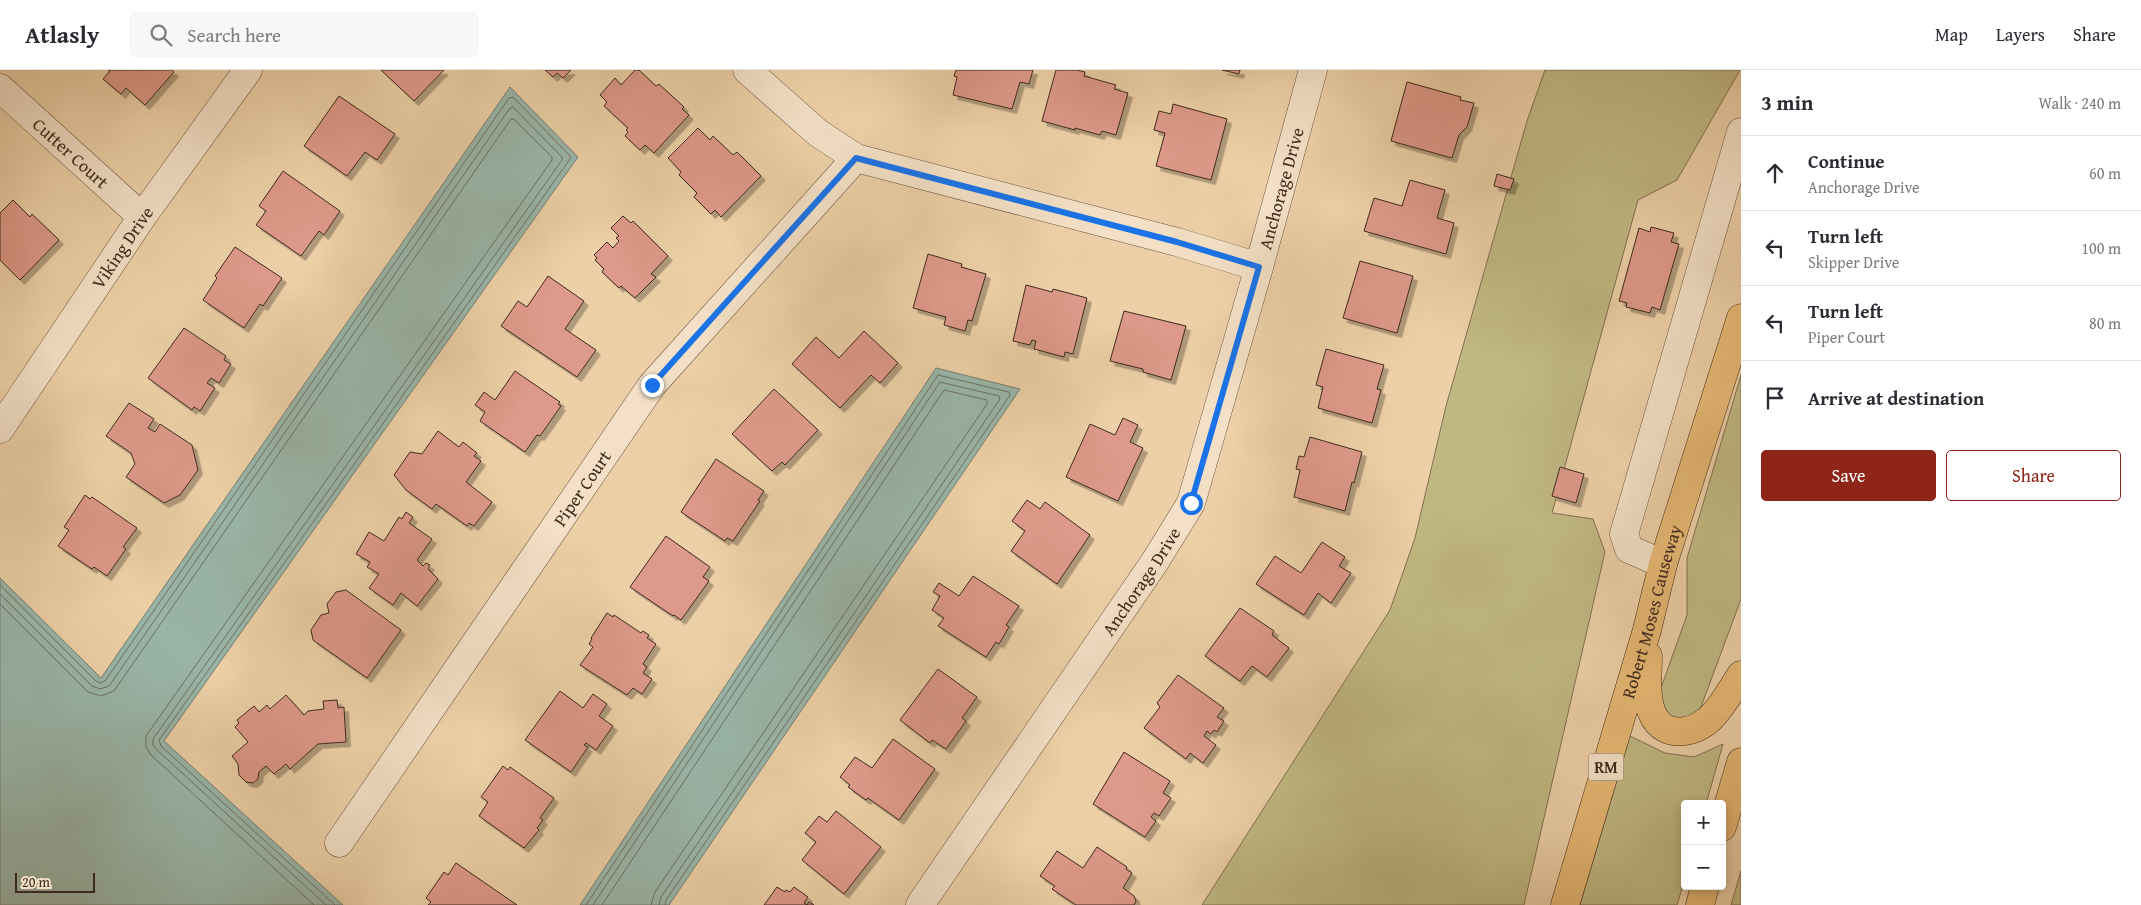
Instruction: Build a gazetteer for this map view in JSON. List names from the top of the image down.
{
  "streets": {
    "highway": ["Robert Moses Causeway", "RM"],
    "street": [
      "Cutter Court",
      "Anchorage Drive",
      "Viking Drive",
      "Piper Court"
    ]
  },
  "crossings": [
    ["Cutter Court", "Viking Drive"]
  ],
  "scale_bar": "20 m",
  "page": {
    "header": "Atlasly",
    "search": "Search here",
    "nav": ["Map", "Layers", "Share"],
    "heading": ["3 min", "Walk · 240 m"],
    "list": [
      ["Continue", "Anchorage Drive", "60 m"],
      ["Turn left", "Skipper Drive", "100 m"],
      ["Turn left", "Piper Court", "80 m"],
      "Arrive at destination"
    ],
    "buttons": ["Save", "Share"],
    "map_buttons": ["+", "−"],
    "scale": "20 m"
  }
}
